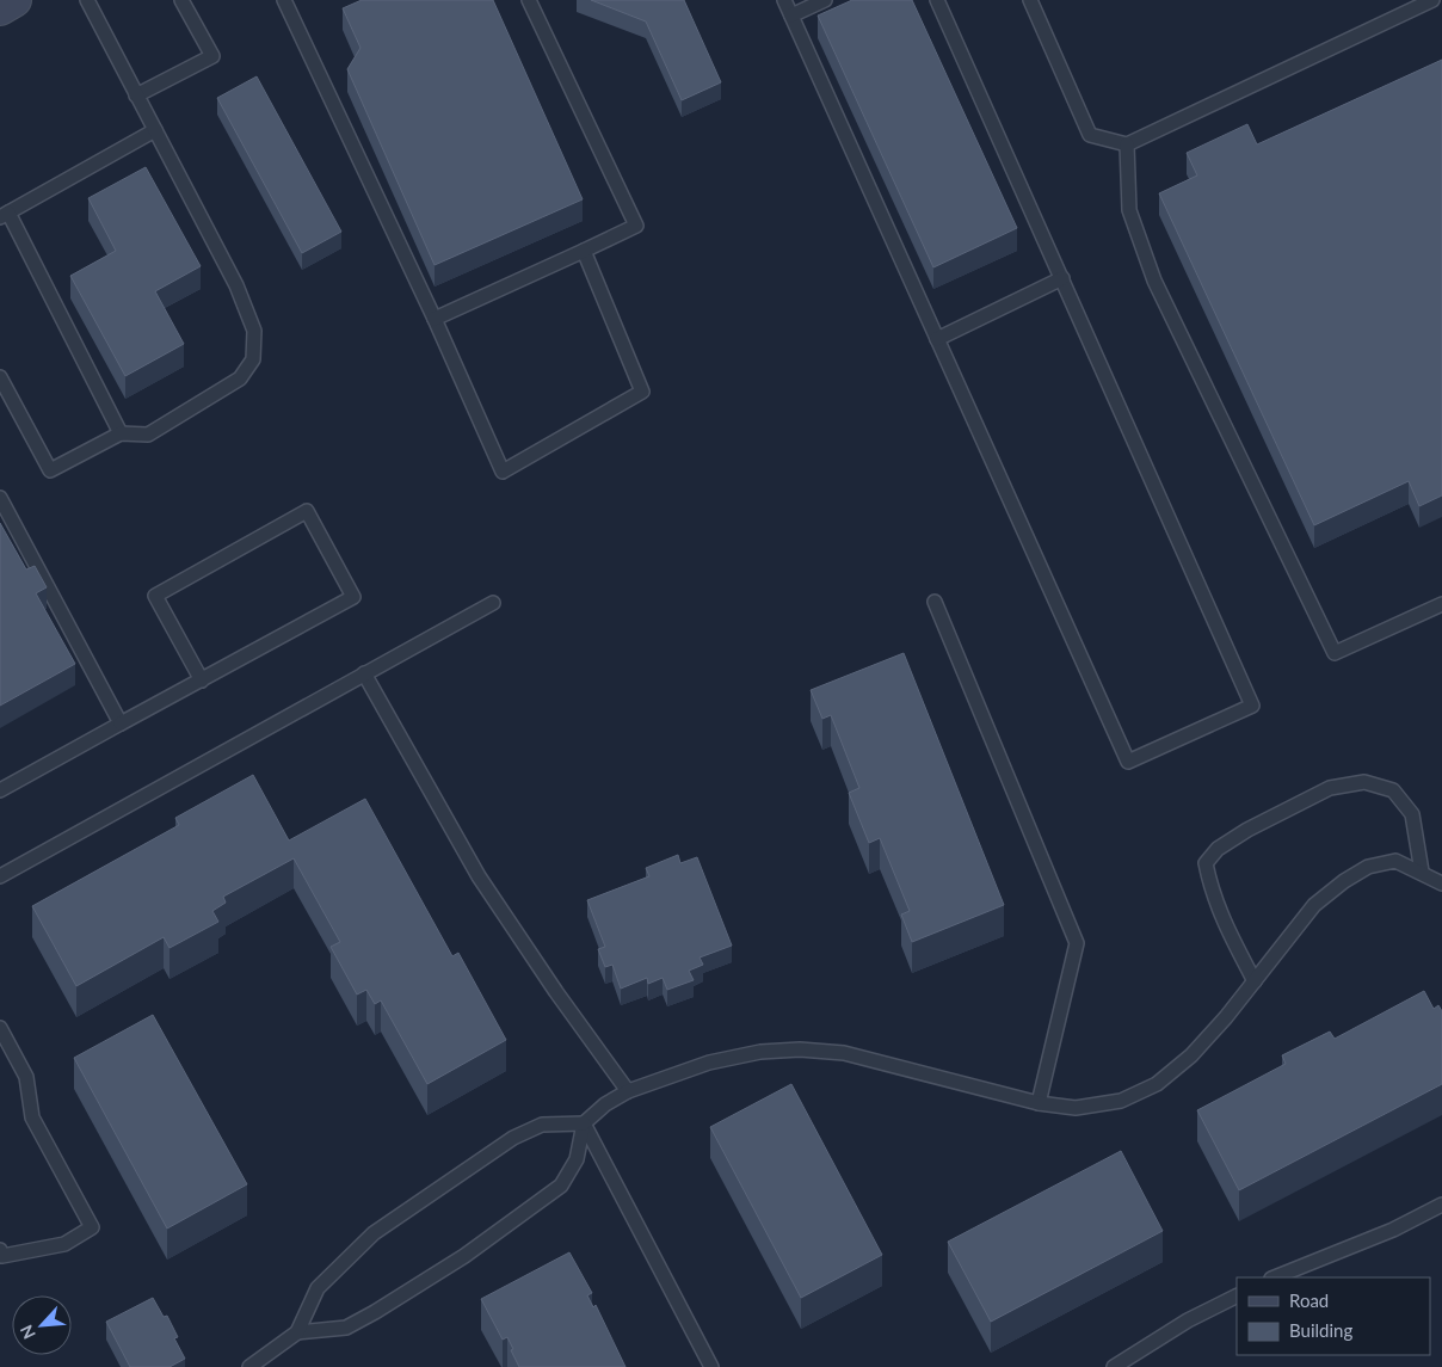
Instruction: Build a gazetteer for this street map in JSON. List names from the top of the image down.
{
  "legend": ["Road", "Building"],
  "north": "bottom left"
}
